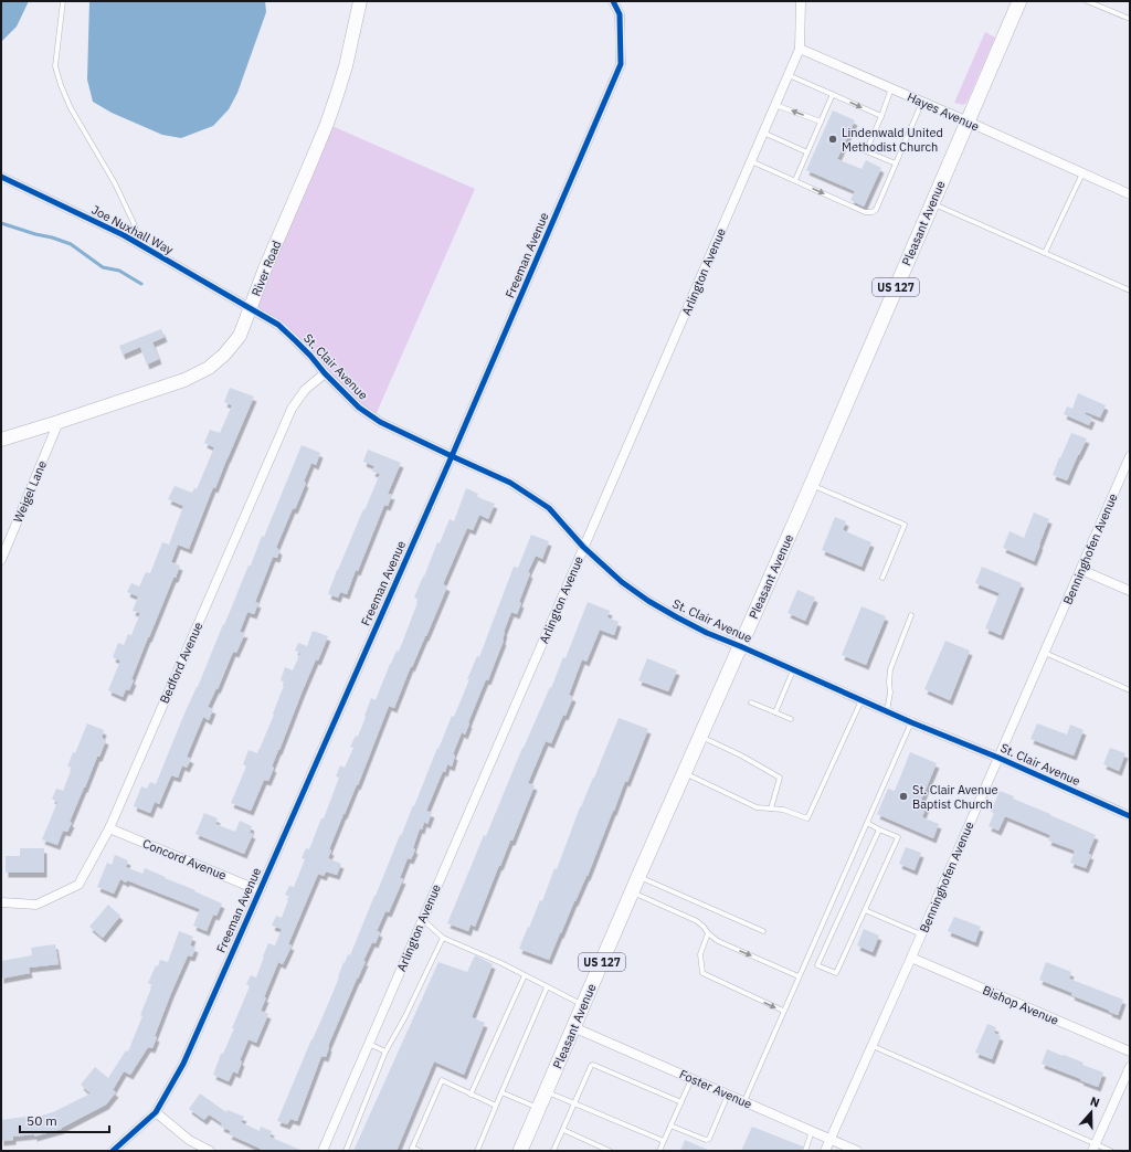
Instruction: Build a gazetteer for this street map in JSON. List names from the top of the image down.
{
  "streets": {
    "main road": ["Pleasant Avenue", "US 127"],
    "street": [
      "Hayes Avenue",
      "Joe Nuxhall Way",
      "Freeman Avenue",
      "River Road",
      "Arlington Avenue",
      "St. Clair Avenue",
      "Weigel Lane",
      "Benninghofen Avenue",
      "Bedford Avenue",
      "Concord Avenue",
      "Bishop Avenue",
      "Foster Avenue"
    ]
  },
  "crossings": [
    ["Hayes Avenue", "Pleasant Avenue"],
    ["Hayes Avenue", "Arlington Avenue"],
    ["Pleasant Avenue", "St. Clair Avenue"],
    ["Pleasant Avenue", "Foster Avenue"],
    ["Joe Nuxhall Way", "River Road"],
    ["Joe Nuxhall Way", "St. Clair Avenue"],
    ["Freeman Avenue", "St. Clair Avenue"],
    ["Freeman Avenue", "Concord Avenue"],
    ["River Road", "St. Clair Avenue"],
    ["River Road", "Weigel Lane"],
    ["Arlington Avenue", "St. Clair Avenue"],
    ["St. Clair Avenue", "Benninghofen Avenue"],
    ["St. Clair Avenue", "Bedford Avenue"],
    ["Benninghofen Avenue", "Bishop Avenue"],
    ["Benninghofen Avenue", "Foster Avenue"],
    ["Bedford Avenue", "Concord Avenue"]
  ],
  "places": ["Lindenwald United Methodist Church", "St. Clair Avenue Baptist Church"],
  "scale_bar": "50 m",
  "north": "top"
}
